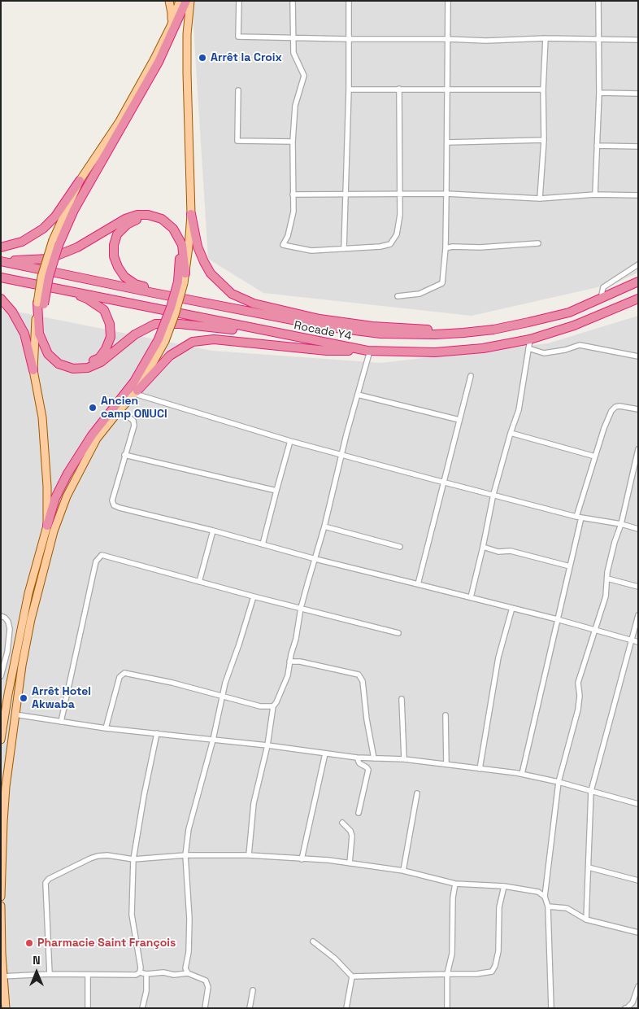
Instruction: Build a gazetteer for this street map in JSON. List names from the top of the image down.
{
  "streets": {
    "highway": ["Rocade Y4"]
  },
  "places": [
    "Arrêt la Croix",
    "Ancien camp ONUCI",
    "Arrêt Hotel Akwaba",
    "Pharmacie Saint François"
  ],
  "north": "top"
}
